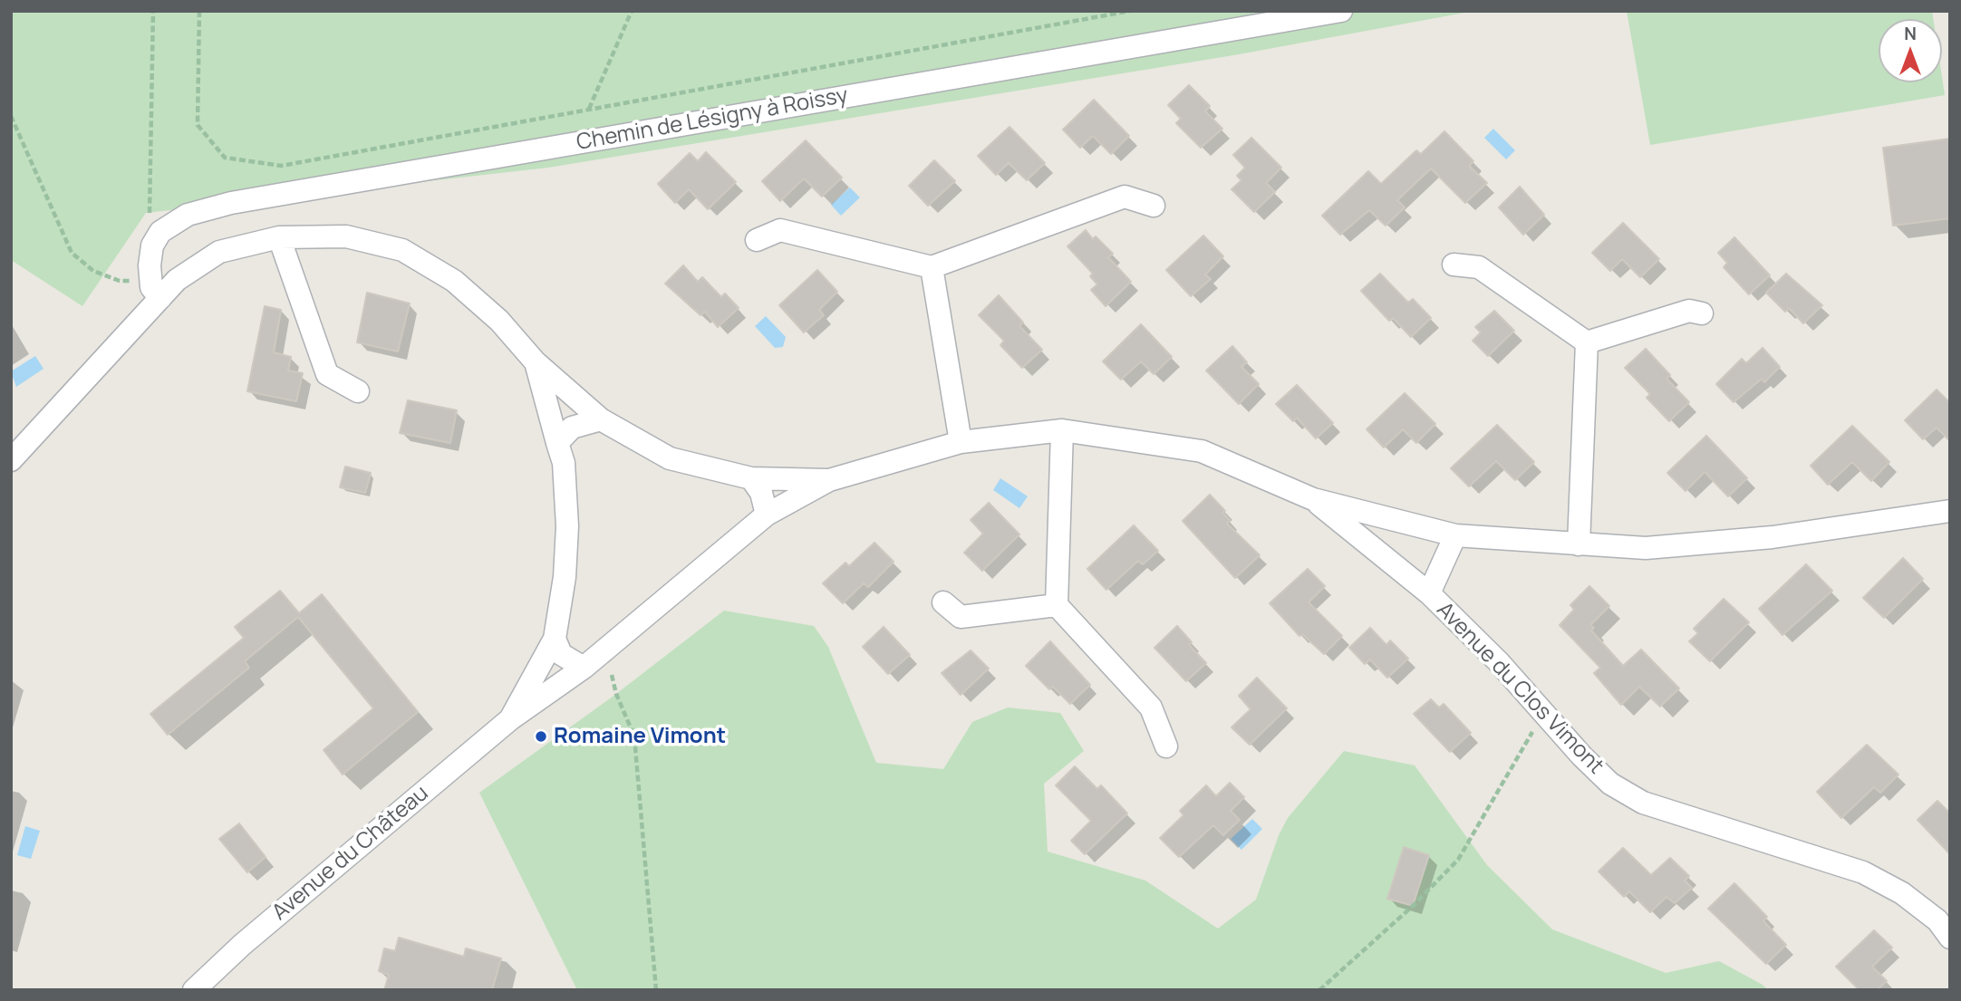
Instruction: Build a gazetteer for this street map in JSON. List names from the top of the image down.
{
  "streets": {
    "street": ["Chemin de Lésigny à Roissy", "Avenue du Clos Vimont", "Avenue du Château"]
  },
  "crossings": [
    ["Avenue du Clos Vimont", "Avenue du Château"]
  ],
  "places": ["Romaine Vimont"],
  "north": "top"
}
